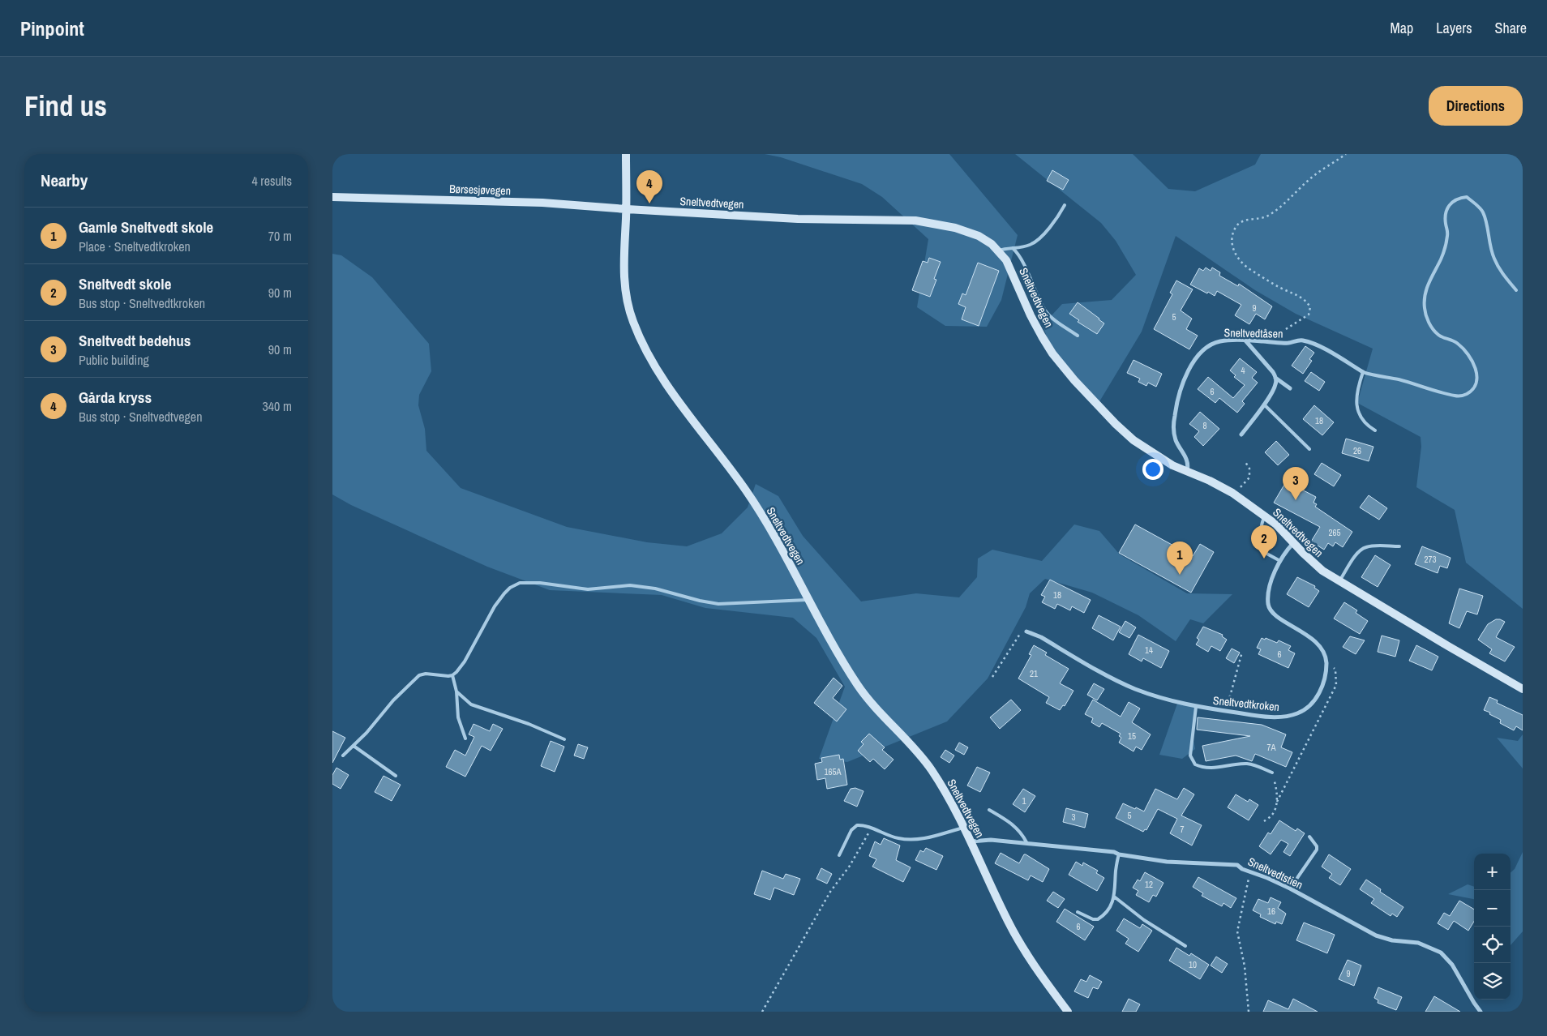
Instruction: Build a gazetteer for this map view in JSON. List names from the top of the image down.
{
  "streets": {
    "main road": ["Børsesjøvegen", "Sneltvedtvegen"],
    "street": ["Sneltvedtåsen", "Sneltvedtkroken", "Sneltvedtstien"]
  },
  "crossings": [
    ["Børsesjøvegen", "Sneltvedtvegen"],
    ["Sneltvedtvegen", "Sneltvedtåsen"],
    ["Sneltvedtvegen", "Sneltvedtstien"]
  ],
  "house_numbers": [
    "9",
    "5",
    "4",
    "6",
    "18",
    "8",
    "26",
    "265",
    "273",
    "18",
    "14",
    "6",
    "21",
    "15",
    "7A",
    "165A",
    "1",
    "5",
    "3",
    "7",
    "12",
    "16",
    "6",
    "10",
    "9"
  ],
  "page": {
    "header": "Pinpoint",
    "nav": ["Map", "Layers", "Share"],
    "buttons": "Directions",
    "title": "Find us",
    "heading": ["Nearby", "4 results"],
    "pins": [
      "4",
      "3",
      "2",
      "1"
    ],
    "list": [
      {
        "mark": "1",
        "name": "Gamle Sneltvedt skole",
        "note": "Place · Sneltvedtkroken",
        "value": "70 m"
      },
      {
        "mark": "2",
        "name": "Sneltvedt skole",
        "note": "Bus stop · Sneltvedtkroken",
        "value": "90 m"
      },
      {
        "mark": "3",
        "name": "Sneltvedt bedehus",
        "note": "Public building",
        "value": "90 m"
      },
      {
        "mark": "4",
        "name": "Gårda kryss",
        "note": "Bus stop · Sneltvedtvegen",
        "value": "340 m"
      }
    ],
    "map_buttons": ["+", "−"]
  }
}
